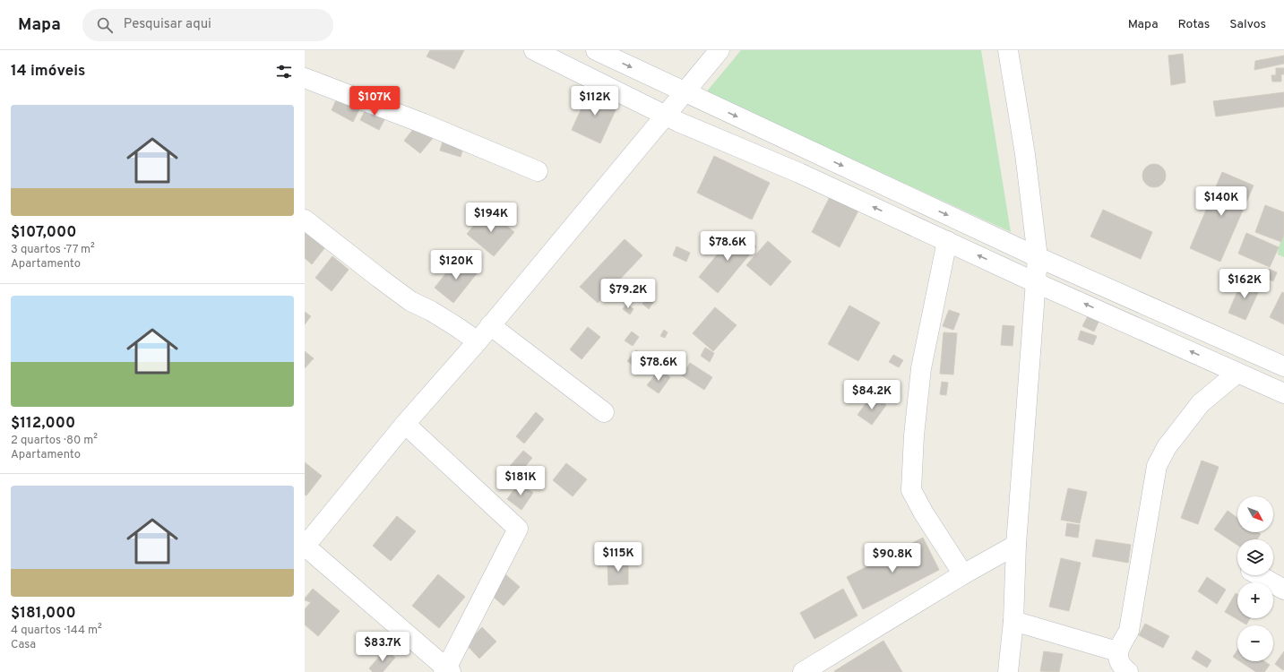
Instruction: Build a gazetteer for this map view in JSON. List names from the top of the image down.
{
  "north": "bottom right",
  "page": {
    "header": "Mapa",
    "search": "Pesquisar aqui",
    "nav": ["Mapa", "Rotas", "Salvos"],
    "heading": "14 imóveis",
    "price": [
      "$107K",
      "$112K",
      "$140K",
      "$194K",
      "$78.6K",
      "$120K",
      "$162K",
      "$79.2K",
      "$78.6K",
      "$84.2K",
      "$181K",
      "$115K",
      "$90.8K",
      "$83.7K"
    ],
    "list": [
      {
        "name": "$107,000",
        "note": "3 quartos · 77 m² · Apartamento"
      },
      {
        "name": "$112,000",
        "note": "2 quartos · 80 m² · Apartamento"
      },
      {
        "name": "$181,000",
        "note": "4 quartos · 144 m² · Casa"
      }
    ],
    "map_buttons": ["+", "−"]
  }
}
